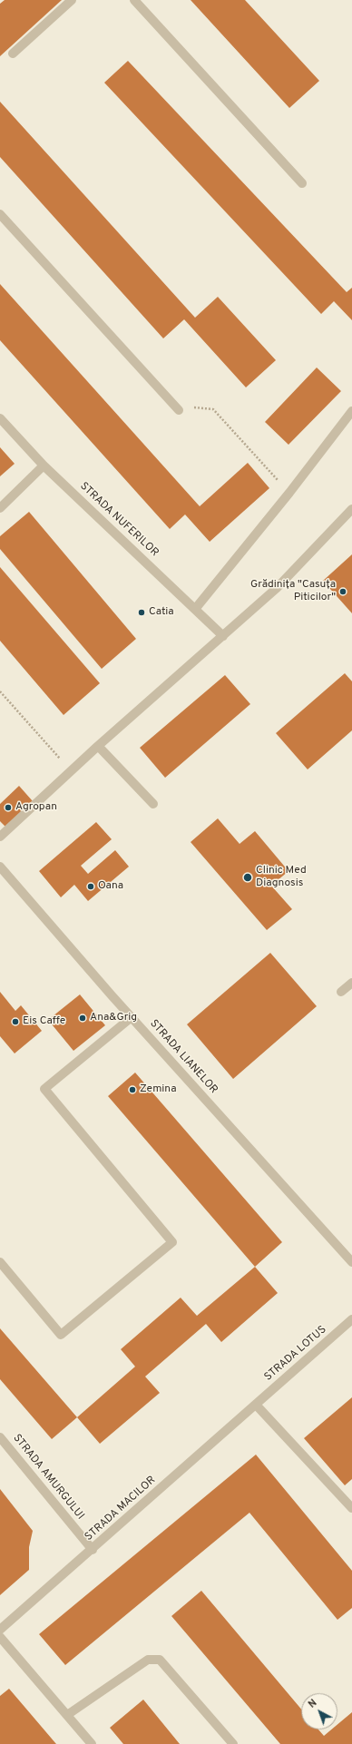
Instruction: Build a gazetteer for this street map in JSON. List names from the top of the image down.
{
  "streets": {
    "street": [
      "STRADA NUFERILOR",
      "STRADA LIANELOR",
      "STRADA LOTUS",
      "STRADA AMURGULUI",
      "STRADA MACILOR"
    ]
  },
  "crossings": [
    ["STRADA LOTUS", "STRADA MACILOR"],
    ["STRADA AMURGULUI", "STRADA MACILOR"]
  ],
  "places": [
    "Grădinița \"Casuța Piticilor\"",
    "Catia",
    "Agropan",
    "Clinic Med Diagnosis",
    "Oana",
    "Ana&Grig",
    "Eis Caffe",
    "Zemina"
  ],
  "north": "top left"
}
